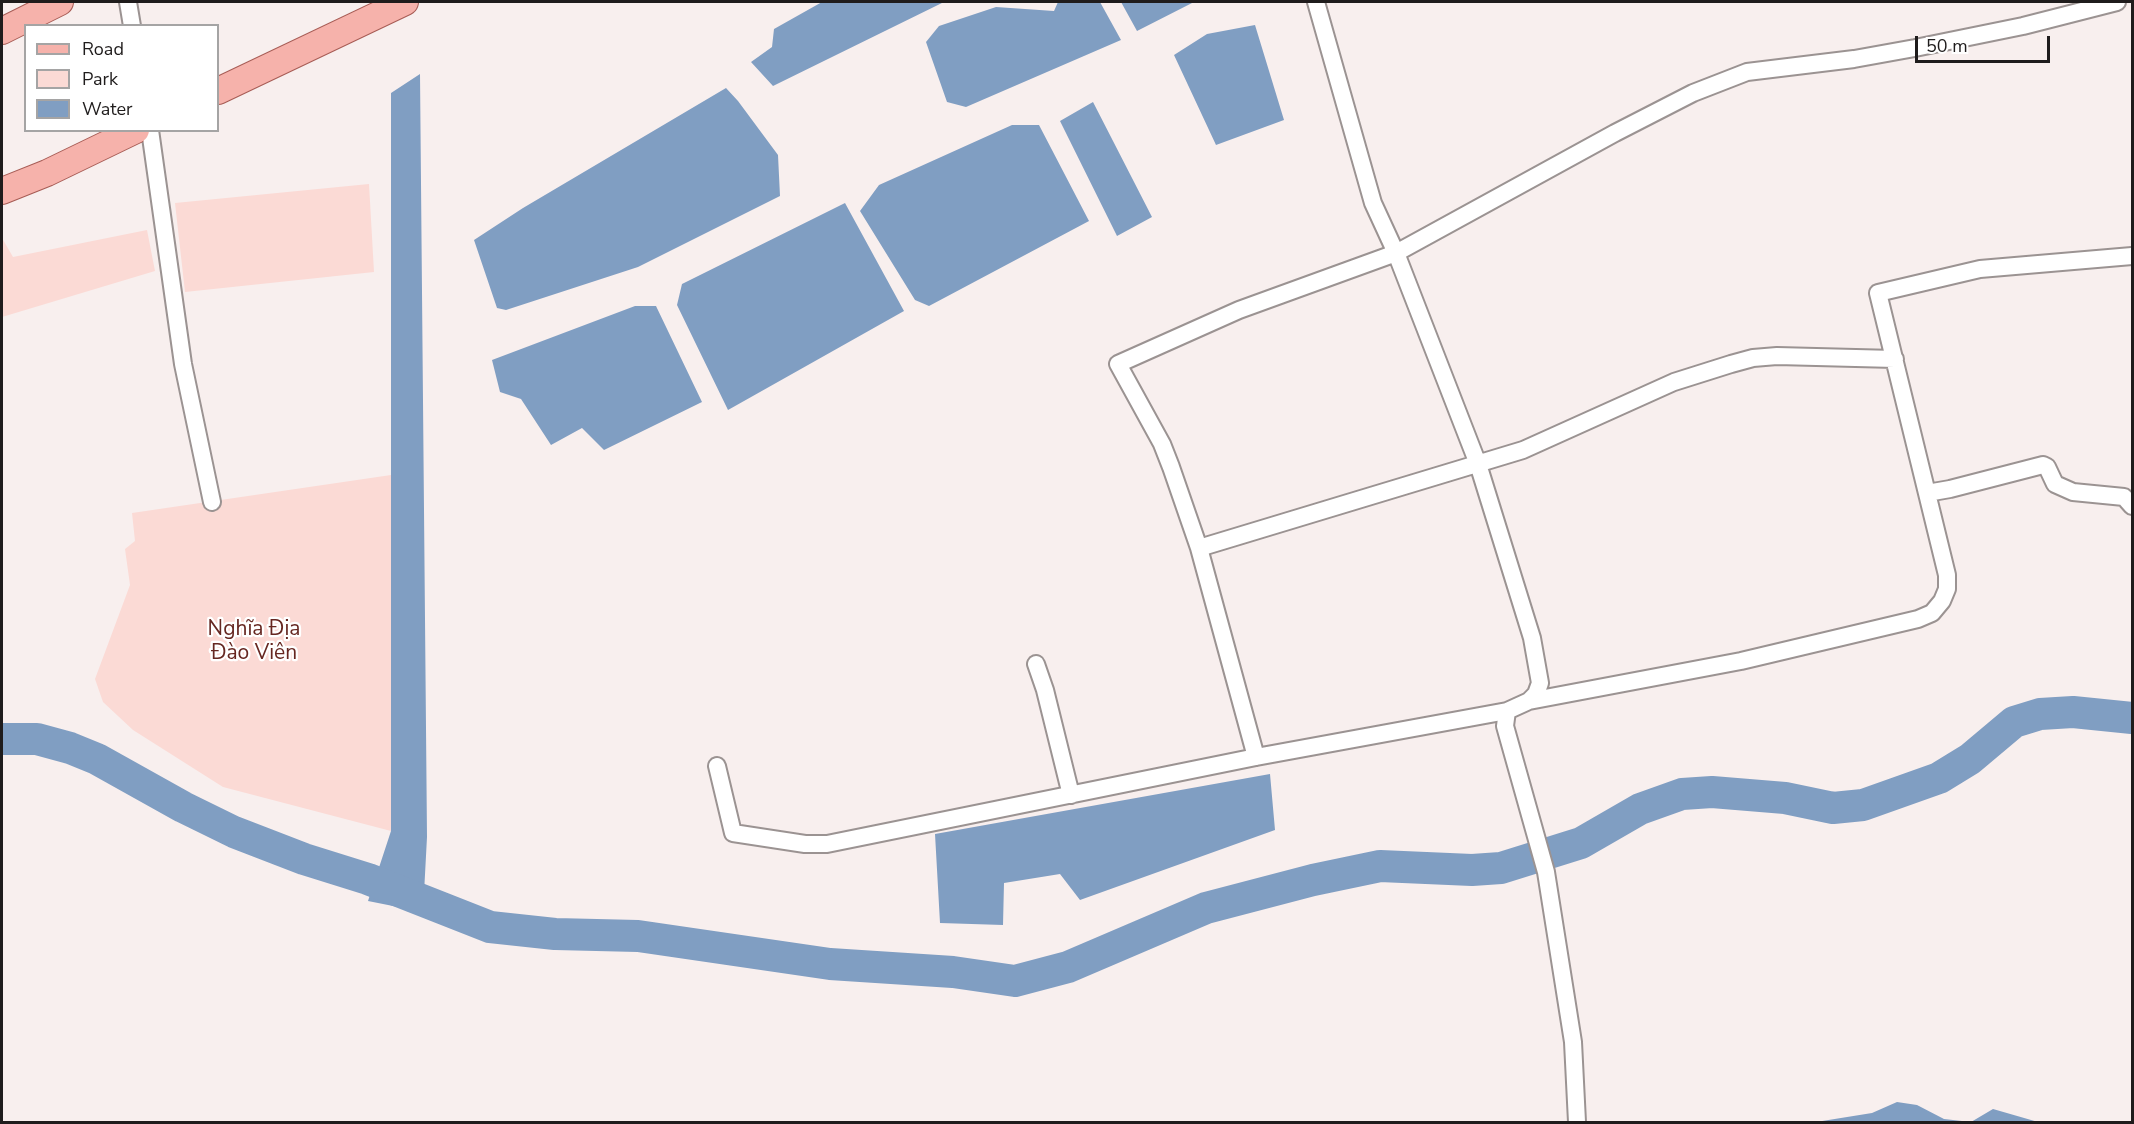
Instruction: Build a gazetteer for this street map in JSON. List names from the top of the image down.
{
  "parks": ["Nghĩa Địa Đào Viên"],
  "legend": ["Road", "Park", "Water"],
  "scale_bar": "50 m"
}
